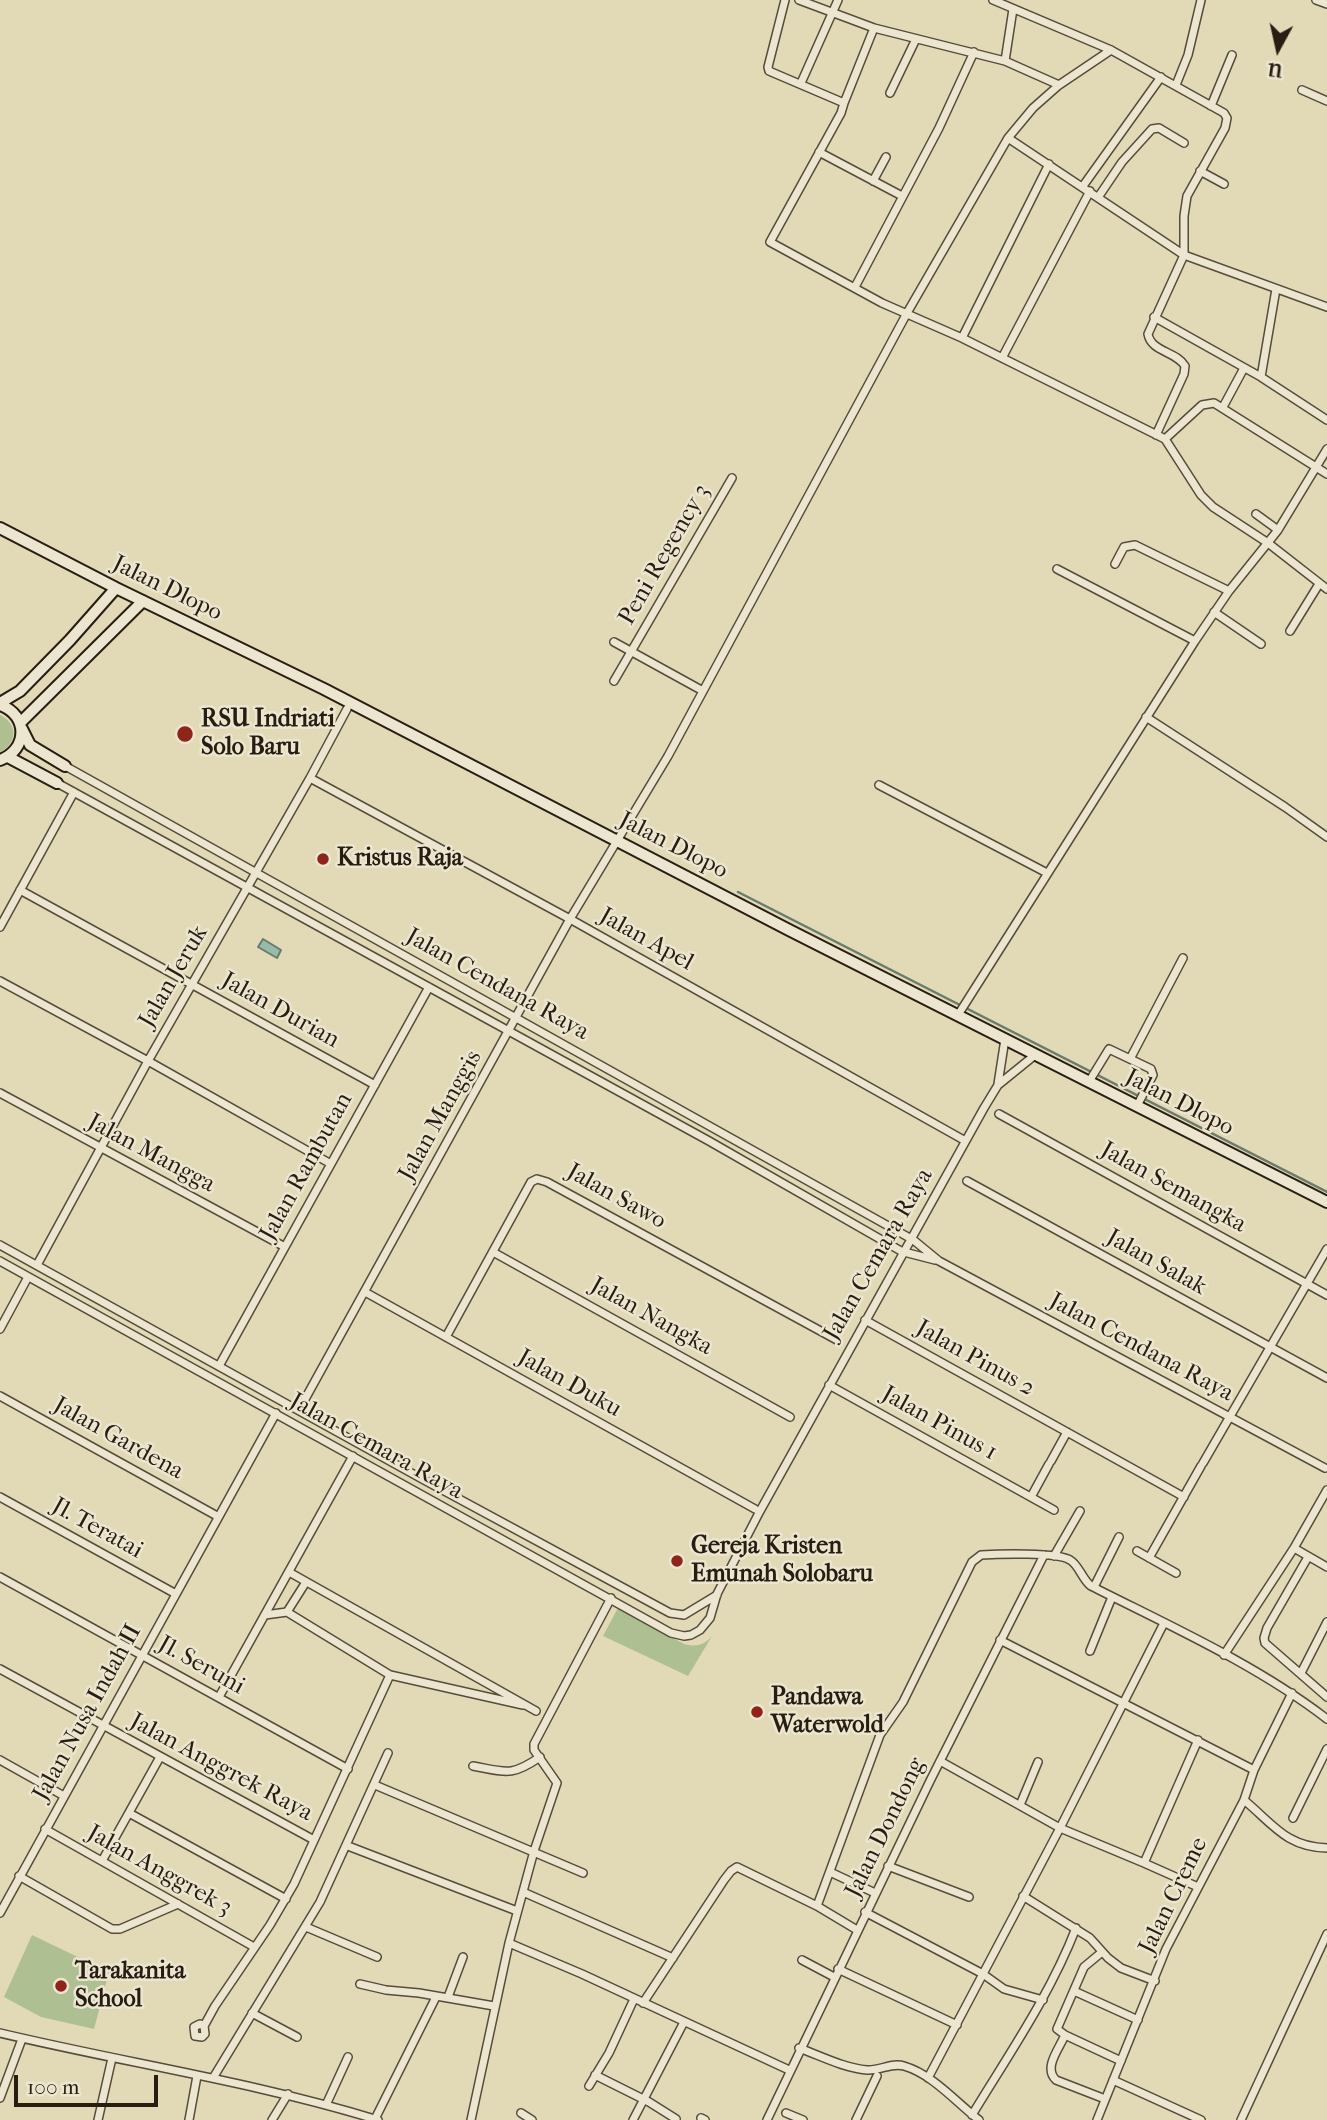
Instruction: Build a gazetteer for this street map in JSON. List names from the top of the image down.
{
  "streets": {
    "street": [
      "Peni Regency 3",
      "Jalan Dlopo",
      "Jalan Apel",
      "Jalan Jeruk",
      "Jalan Cendana Raya",
      "Jalan Durian",
      "Jalan Manggis",
      "Jalan Mangga",
      "Jalan Rambutan",
      "Jalan Semangka",
      "Jalan Sawo",
      "Jalan Cemara Raya",
      "Jalan Salak",
      "Jalan Nangka",
      "Jalan Pinus 2",
      "Jalan Duku",
      "Jalan Pinus 1",
      "Jalan Gardena",
      "Jl. Teratai",
      "Jl. Seruni",
      "Jalan Nusa Indah II",
      "Jalan Anggrek Raya",
      "Jalan Dondong",
      "Jalan Anggrek 3",
      "Jalan Creme"
    ]
  },
  "crossings": [
    ["Peni Regency 3", "Jalan Manggis"],
    ["Jalan Dlopo", "Jalan Manggis"],
    ["Jalan Apel", "Jalan Jeruk"],
    ["Jalan Apel", "Jalan Manggis"],
    ["Jalan Jeruk", "Jalan Cendana Raya"],
    ["Jalan Jeruk", "Jalan Durian"],
    ["Jalan Jeruk", "Jalan Mangga"],
    ["Jalan Jeruk", "Jalan Cemara Raya"],
    ["Jalan Cendana Raya", "Jalan Manggis"],
    ["Jalan Cendana Raya", "Jalan Rambutan"],
    ["Jalan Cendana Raya", "Jalan Cemara Raya"],
    ["Jalan Durian", "Jalan Rambutan"],
    ["Jalan Manggis", "Jalan Cemara Raya"],
    ["Jalan Manggis", "Jalan Duku"],
    ["Jalan Mangga", "Jalan Rambutan"],
    ["Jalan Rambutan", "Jalan Cemara Raya"],
    ["Jalan Sawo", "Jalan Nangka"],
    ["Jalan Sawo", "Jalan Duku"],
    ["Jalan Cemara Raya", "Jalan Pinus 2"],
    ["Jalan Cemara Raya", "Jalan Pinus 1"],
    ["Jalan Cemara Raya", "Jalan Nusa Indah II"],
    ["Jalan Gardena", "Jalan Nusa Indah II"],
    ["Jl. Teratai", "Jalan Nusa Indah II"],
    ["Jl. Seruni", "Jalan Nusa Indah II"],
    ["Jalan Nusa Indah II", "Jalan Anggrek Raya"],
    ["Jalan Nusa Indah II", "Jalan Anggrek 3"]
  ],
  "places": [
    "RSU Indriati Solo Baru",
    "Kristus Raja",
    "Gereja Kristen Emunah Solobaru",
    "Pandawa Waterwold",
    "Tarakanita School"
  ],
  "scale_bar": "100 m",
  "north": "bottom"
}
